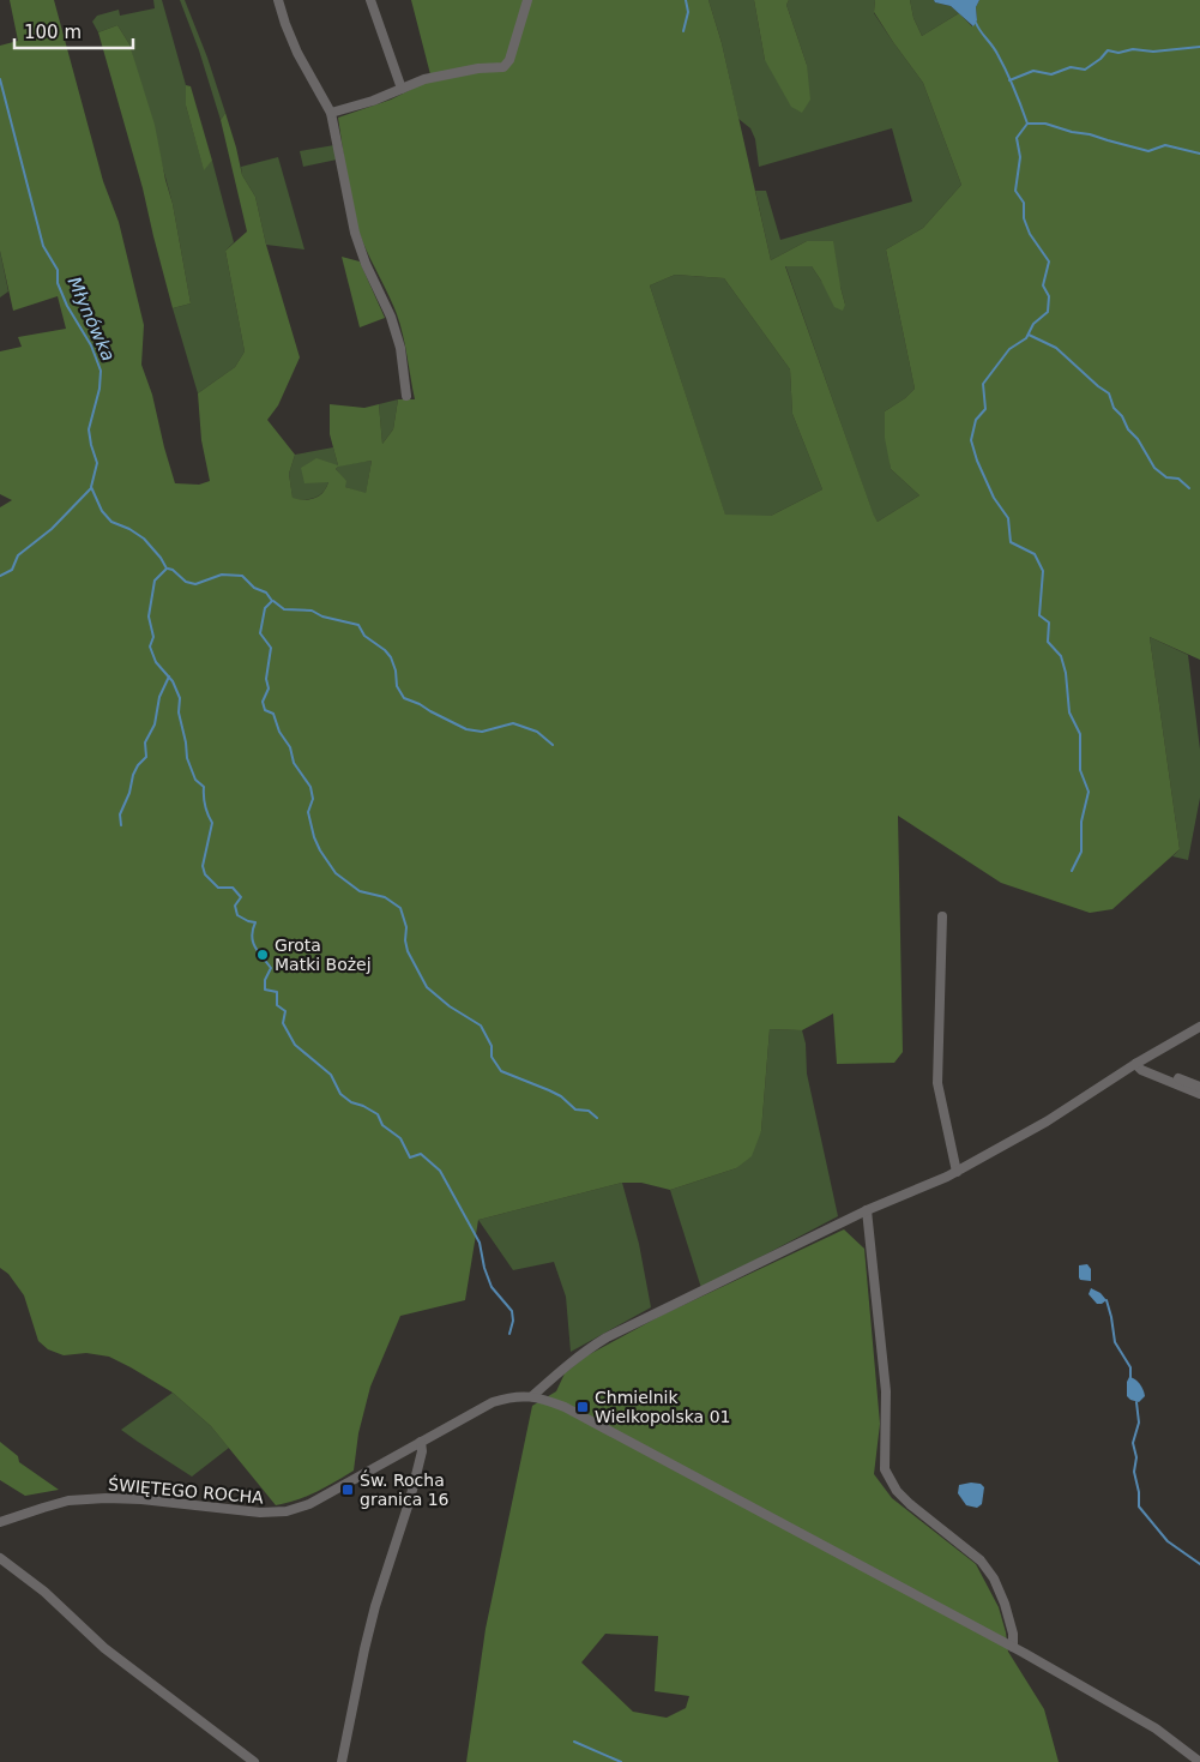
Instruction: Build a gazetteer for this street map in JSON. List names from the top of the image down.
{
  "streets": {
    "street": ["ŚWIĘTEGO ROCHA"]
  },
  "water": ["Młynówka"],
  "places": {
    "other": ["Grota Matki Bożej"],
    "transit": ["Chmielnik Wielkopolska 01", "Św. Rocha granica 16"]
  },
  "scale_bar": "100 m"
}
